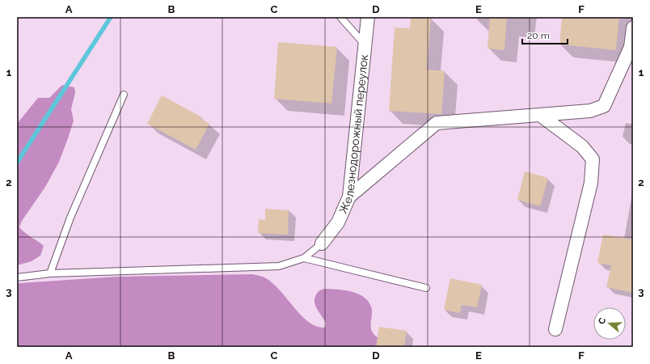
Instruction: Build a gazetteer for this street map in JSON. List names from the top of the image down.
{
  "streets": {
    "street": ["Железнодорожный переулок"]
  },
  "scale_bar": "20 m",
  "north": "left",
  "grid": {
    "columns": [
      "A",
      "B",
      "C",
      "D",
      "E",
      "F"
    ],
    "rows": ["1", "2", "3"]
  }
}
